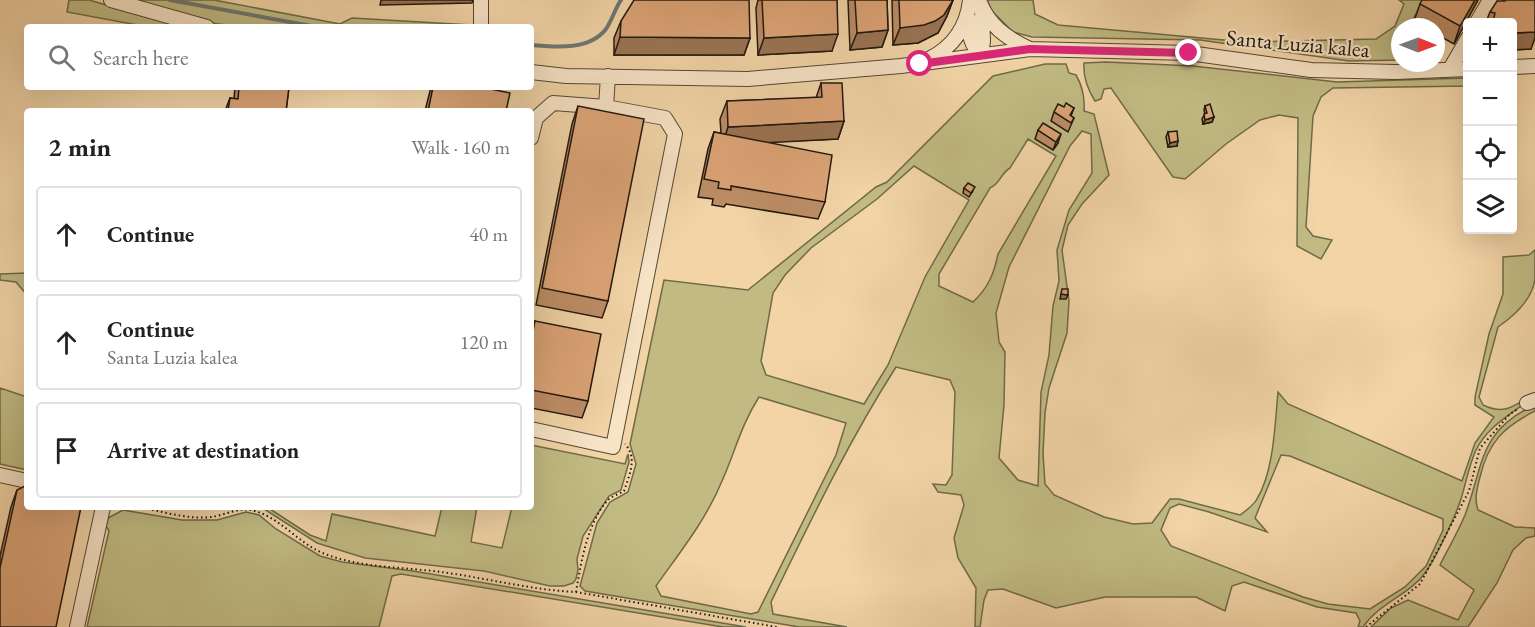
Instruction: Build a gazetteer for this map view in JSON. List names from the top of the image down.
{
  "streets": {
    "street": ["Santa Luzia kalea"]
  },
  "north": "right",
  "page": {
    "map_buttons": ["+", "−"],
    "search": "Search here",
    "heading": ["2 min", "Walk · 160 m"],
    "list": [
      ["Continue", "40 m"],
      ["Continue", "Santa Luzia kalea", "120 m"],
      "Arrive at destination"
    ]
  }
}
